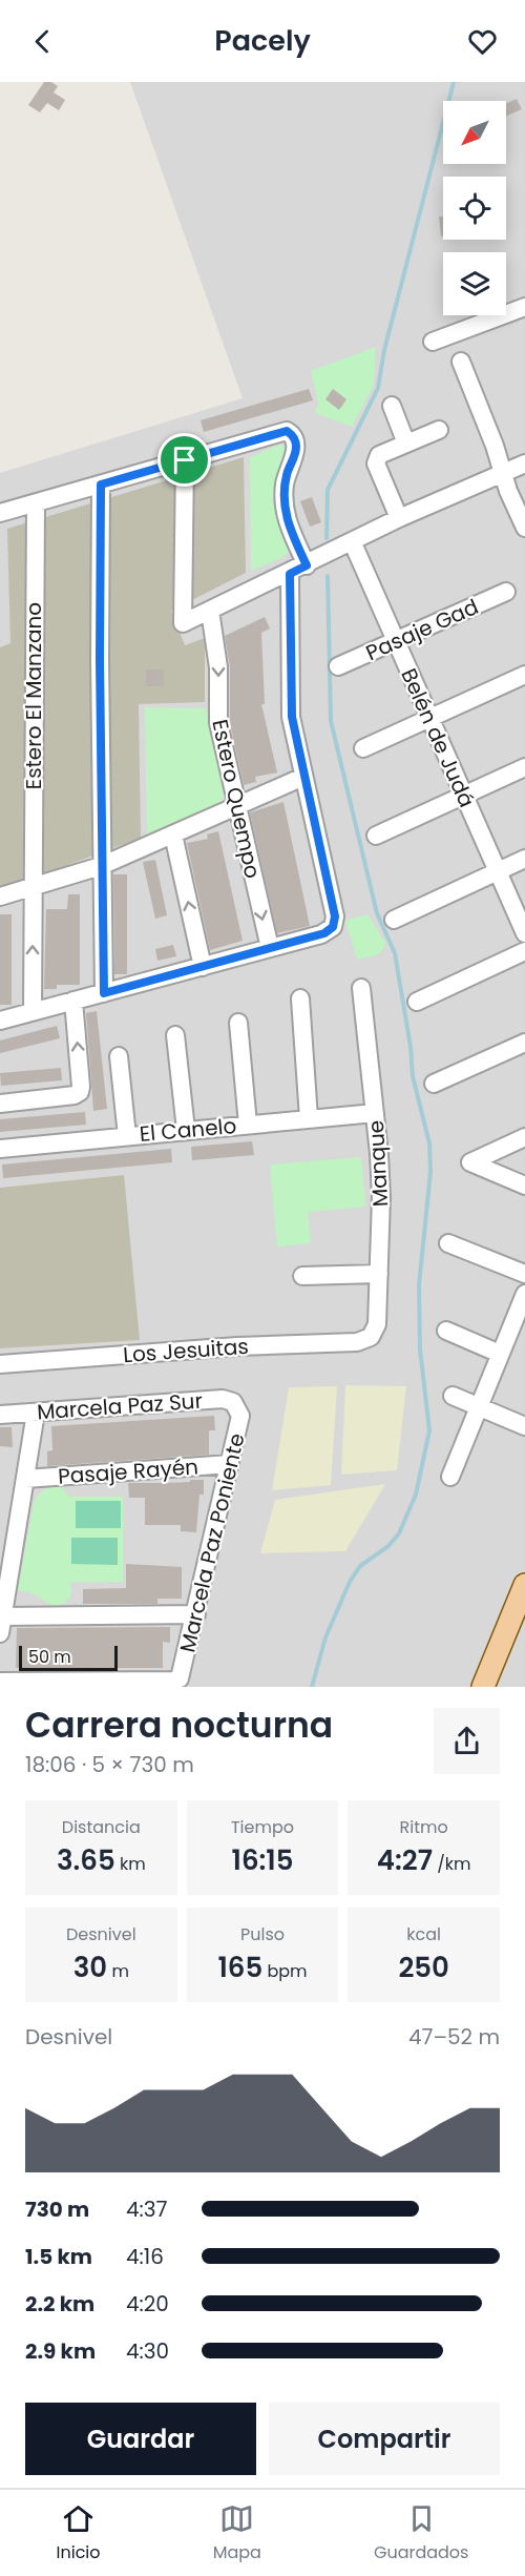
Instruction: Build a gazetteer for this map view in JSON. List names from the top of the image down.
{
  "streets": {
    "street": [
      "Pasaje Gad",
      "Estero El Manzano",
      "Belén de Judá",
      "Estero Quempo",
      "El Canelo",
      "Manque",
      "Los Jesuitas",
      "Marcela Paz Sur",
      "Pasaje Rayén",
      "Marcela Paz Poniente"
    ]
  },
  "crossings": [
    ["Pasaje Gad", "Belén de Judá"],
    ["El Canelo", "Manque"],
    ["Manque", "Los Jesuitas"],
    ["Marcela Paz Sur", "Marcela Paz Poniente"],
    ["Pasaje Rayén", "Marcela Paz Poniente"]
  ],
  "scale_bar": "50 m",
  "north": "bottom left",
  "page": {
    "header": "Pacely",
    "scale": "50 m",
    "heading": ["Carrera nocturna", "18:06 · 5 × 730 m"],
    "stats": [
      ["Distancia", "3.65 km"],
      ["Tiempo", "16:15"],
      ["Ritmo", "4:27 /km"],
      ["Desnivel", "30 m"],
      ["Pulso", "165 bpm"],
      ["kcal", "250"]
    ],
    "chart": ["Desnivel", "47–52 m"],
    "list": [
      {
        "name": "730 m",
        "note": "4:37"
      },
      {
        "name": "1.5 km",
        "note": "4:16"
      },
      {
        "name": "2.2 km",
        "note": "4:20"
      },
      {
        "name": "2.9 km",
        "note": "4:30"
      }
    ],
    "buttons": ["Guardar", "Compartir"],
    "tabs": ["Inicio", "Mapa", "Guardados"]
  }
}
